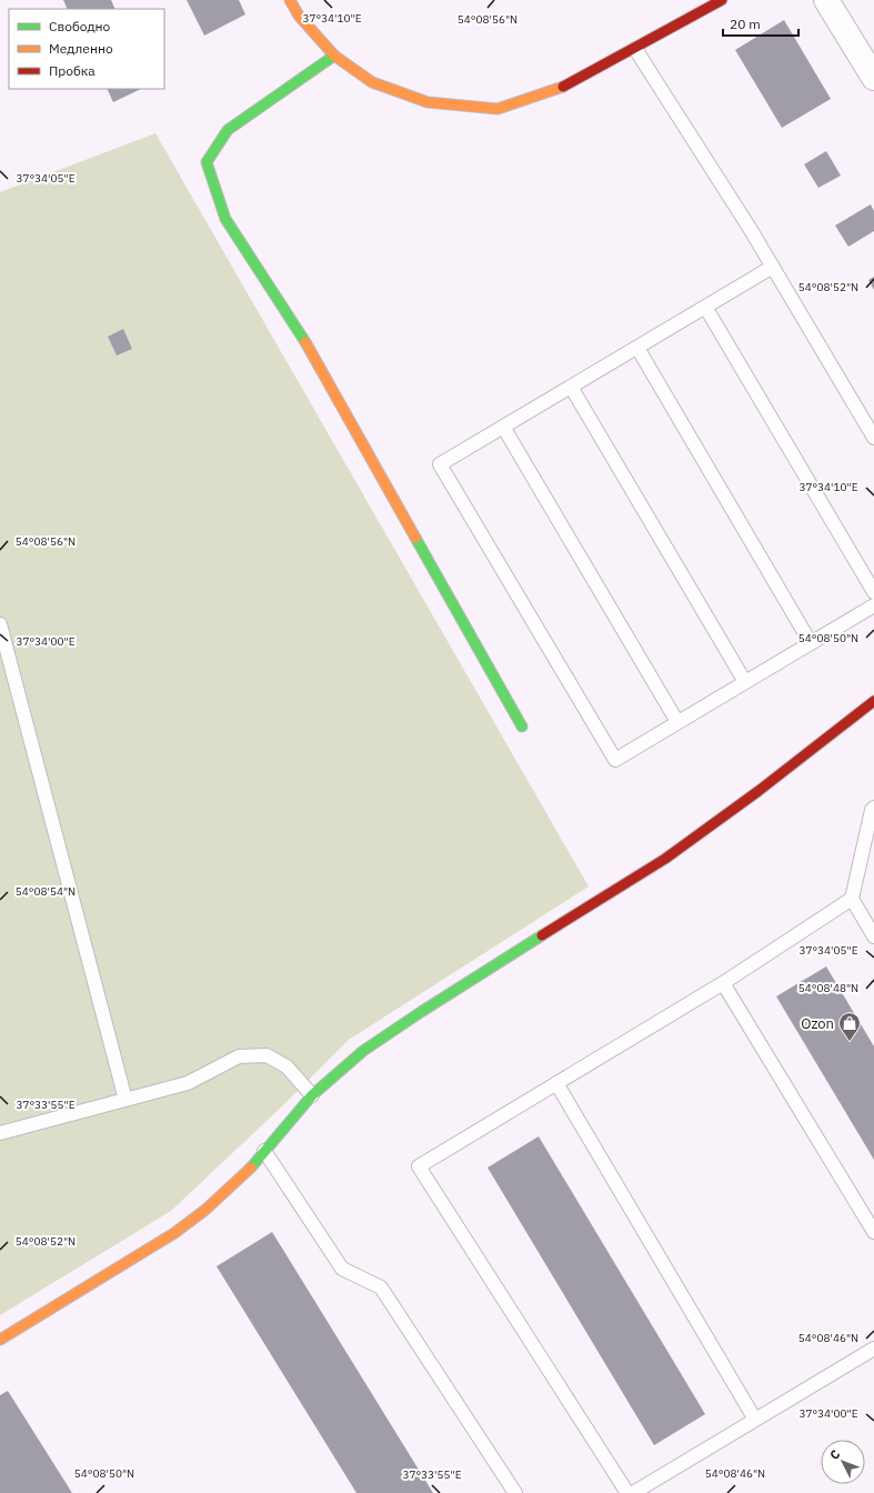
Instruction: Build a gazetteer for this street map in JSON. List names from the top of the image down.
{
  "places": {
    "shop": ["Ozon"]
  },
  "legend": ["Свободно", "Медленно", "Пробка"],
  "scale_bar": "20 m",
  "north": "top left",
  "coordinates": [
    "37°34'10\"E",
    "54°08'56\"N",
    "37°34'05\"E",
    "54°08'52\"N",
    "54°08'50\"N",
    "37°34'00\"E",
    "54°08'54\"N",
    "54°08'48\"N",
    "37°33'55\"E",
    "54°08'46\"N"
  ]
}
